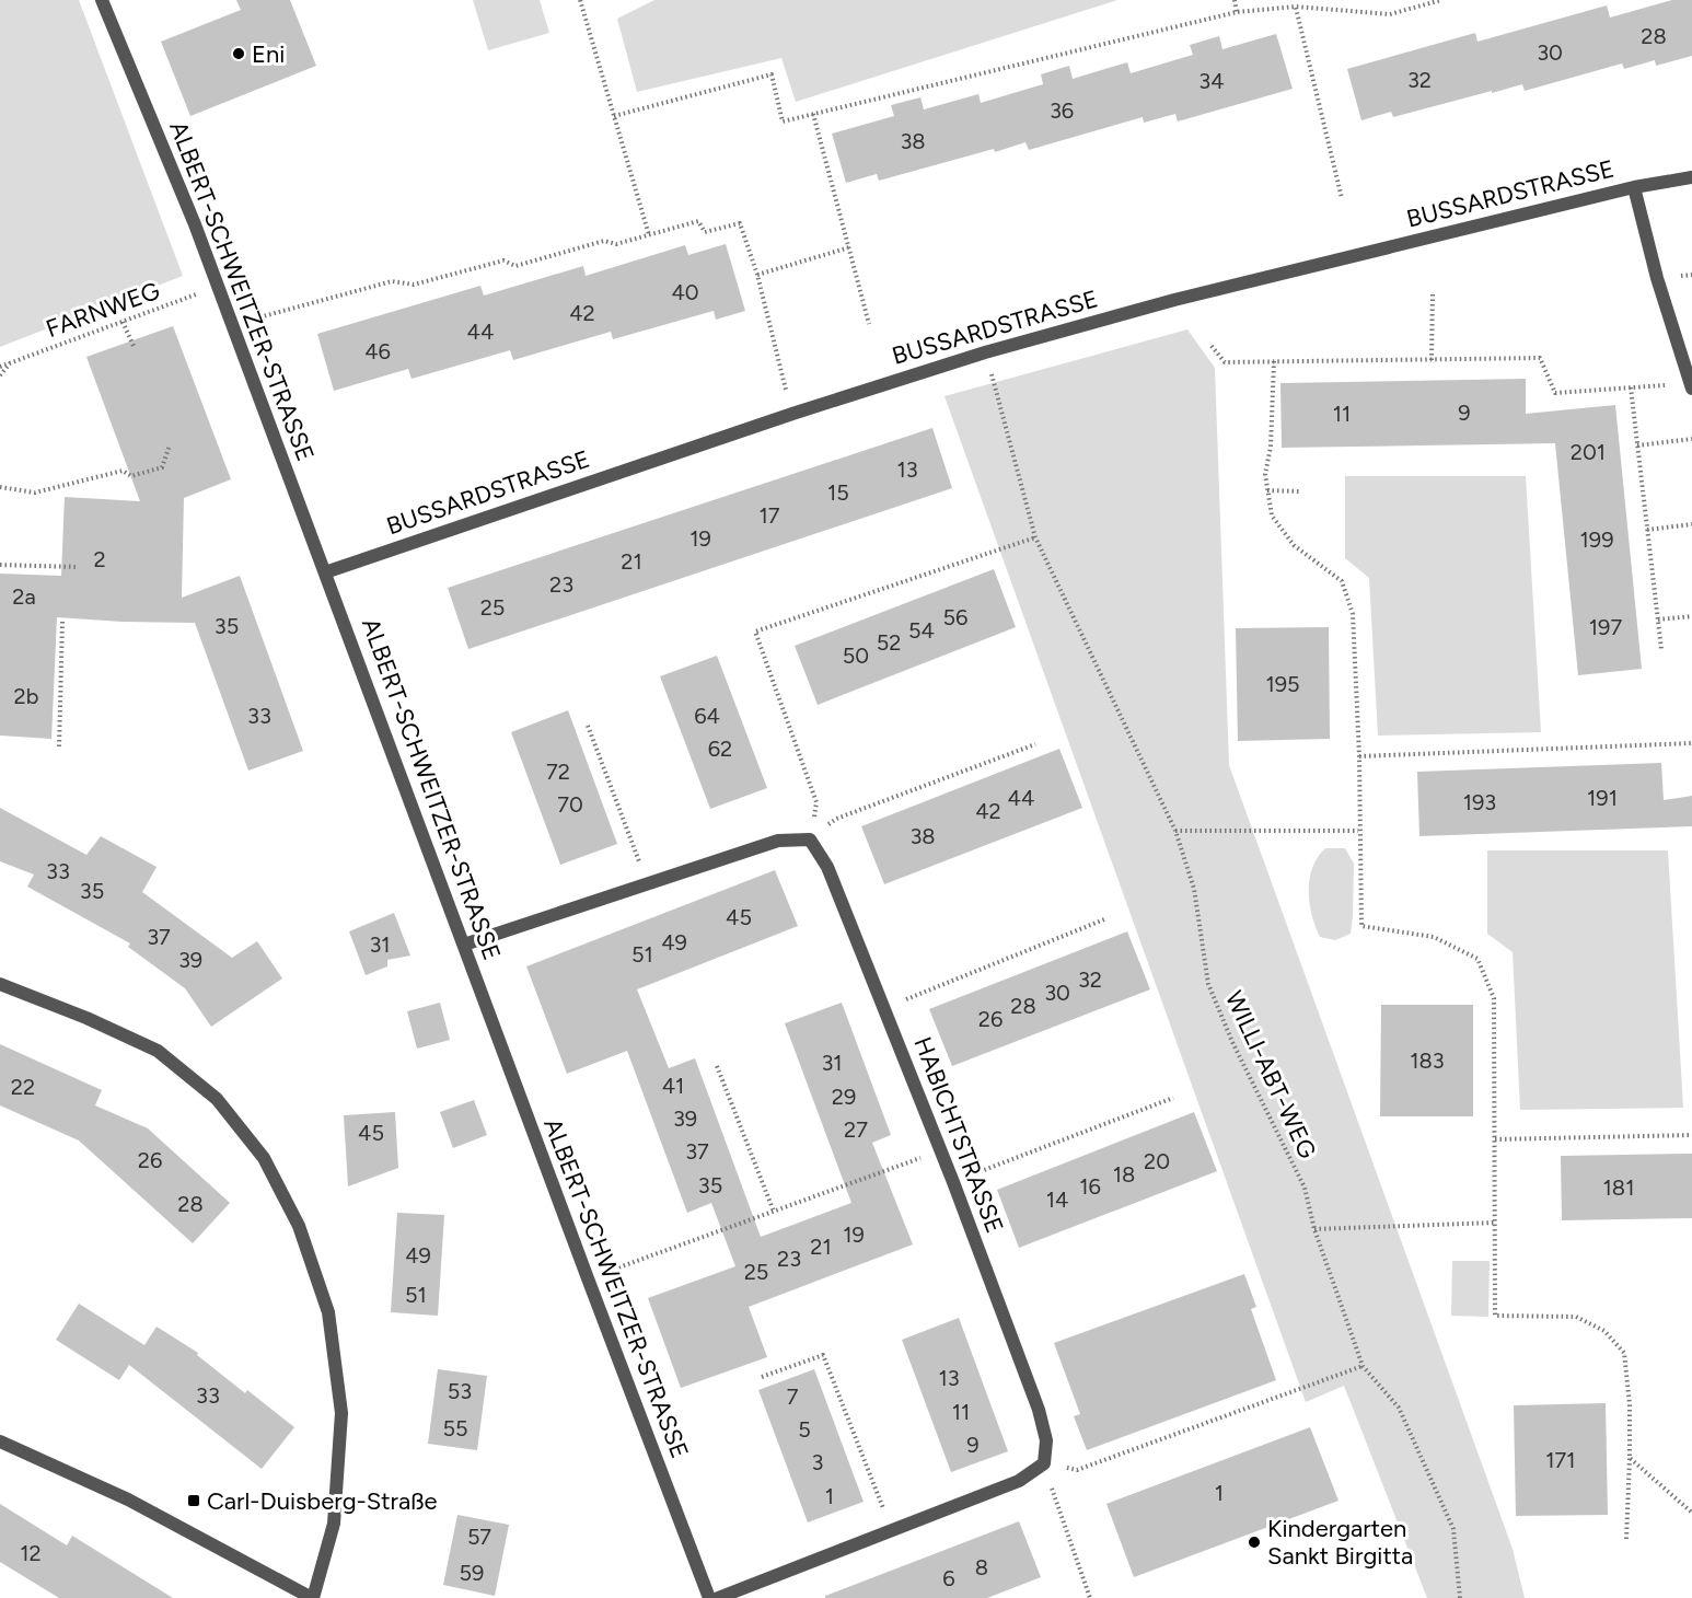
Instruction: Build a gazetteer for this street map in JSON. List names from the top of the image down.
{
  "streets": {
    "street": ["BUSSARDSTRASSE", "ALBERT-SCHWEITZER-STRASSE", "HABICHTSTRASSE"],
    "path": ["FARNWEG", "WILLI-ABT-WEG"]
  },
  "crossings": [
    ["BUSSARDSTRASSE", "ALBERT-SCHWEITZER-STRASSE"],
    ["ALBERT-SCHWEITZER-STRASSE", "FARNWEG"]
  ],
  "places": {
    "other": ["Eni", "Kindergarten Sankt Birgitta"],
    "transit": ["Carl-Duisberg-Straße"]
  },
  "house_numbers": [
    "28",
    "30",
    "32",
    "34",
    "36",
    "38",
    "40",
    "42",
    "44",
    "46",
    "9",
    "11",
    "201",
    "13",
    "15",
    "17",
    "19",
    "199",
    "2",
    "21",
    "23",
    "2a",
    "25",
    "56",
    "35",
    "197",
    "54",
    "52",
    "50",
    "195",
    "2b",
    "33",
    "64",
    "62",
    "72",
    "44",
    "191",
    "193",
    "70",
    "42",
    "38",
    "33",
    "35",
    "45",
    "37",
    "49",
    "31",
    "51",
    "39",
    "32",
    "30",
    "28",
    "26",
    "183",
    "31",
    "41",
    "22",
    "29",
    "39",
    "27",
    "45",
    "37",
    "26",
    "20",
    "18",
    "35",
    "16",
    "181",
    "14",
    "28",
    "19",
    "21",
    "49",
    "23",
    "25",
    "51",
    "13",
    "53",
    "33",
    "7",
    "11",
    "55",
    "5",
    "9",
    "171",
    "3",
    "1",
    "1",
    "57",
    "12",
    "8",
    "59",
    "6"
  ]
}
